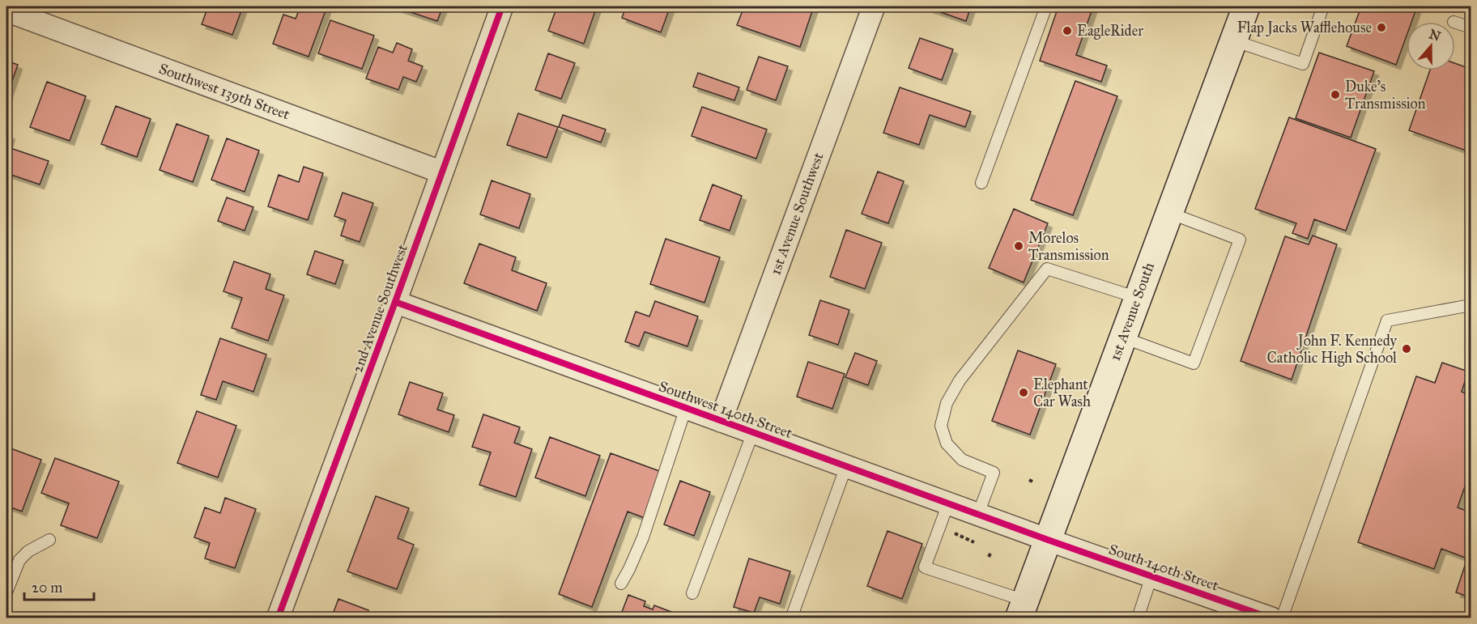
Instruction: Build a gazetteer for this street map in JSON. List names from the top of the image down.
{
  "streets": {
    "main road": ["1st Avenue South"],
    "street": [
      "Southwest 139th Street",
      "1st Avenue Southwest",
      "2nd Avenue Southwest",
      "Southwest 140th Street",
      "South 140th Street"
    ]
  },
  "crossings": [
    ["Southwest 139th Street", "2nd Avenue Southwest"],
    ["1st Avenue Southwest", "Southwest 140th Street"],
    ["2nd Avenue Southwest", "Southwest 140th Street"],
    ["1st Avenue South", "Southwest 140th Street"],
    ["1st Avenue South", "South 140th Street"],
    ["Southwest 140th Street", "South 140th Street"]
  ],
  "places": [
    "Flap Jacks Wafflehouse",
    "EagleRider",
    "Duke's Transmission",
    "Morelos Transmission",
    "John F. Kennedy Catholic High School",
    "Elephant Car Wash"
  ],
  "scale_bar": "20 m",
  "north": "top"
}
